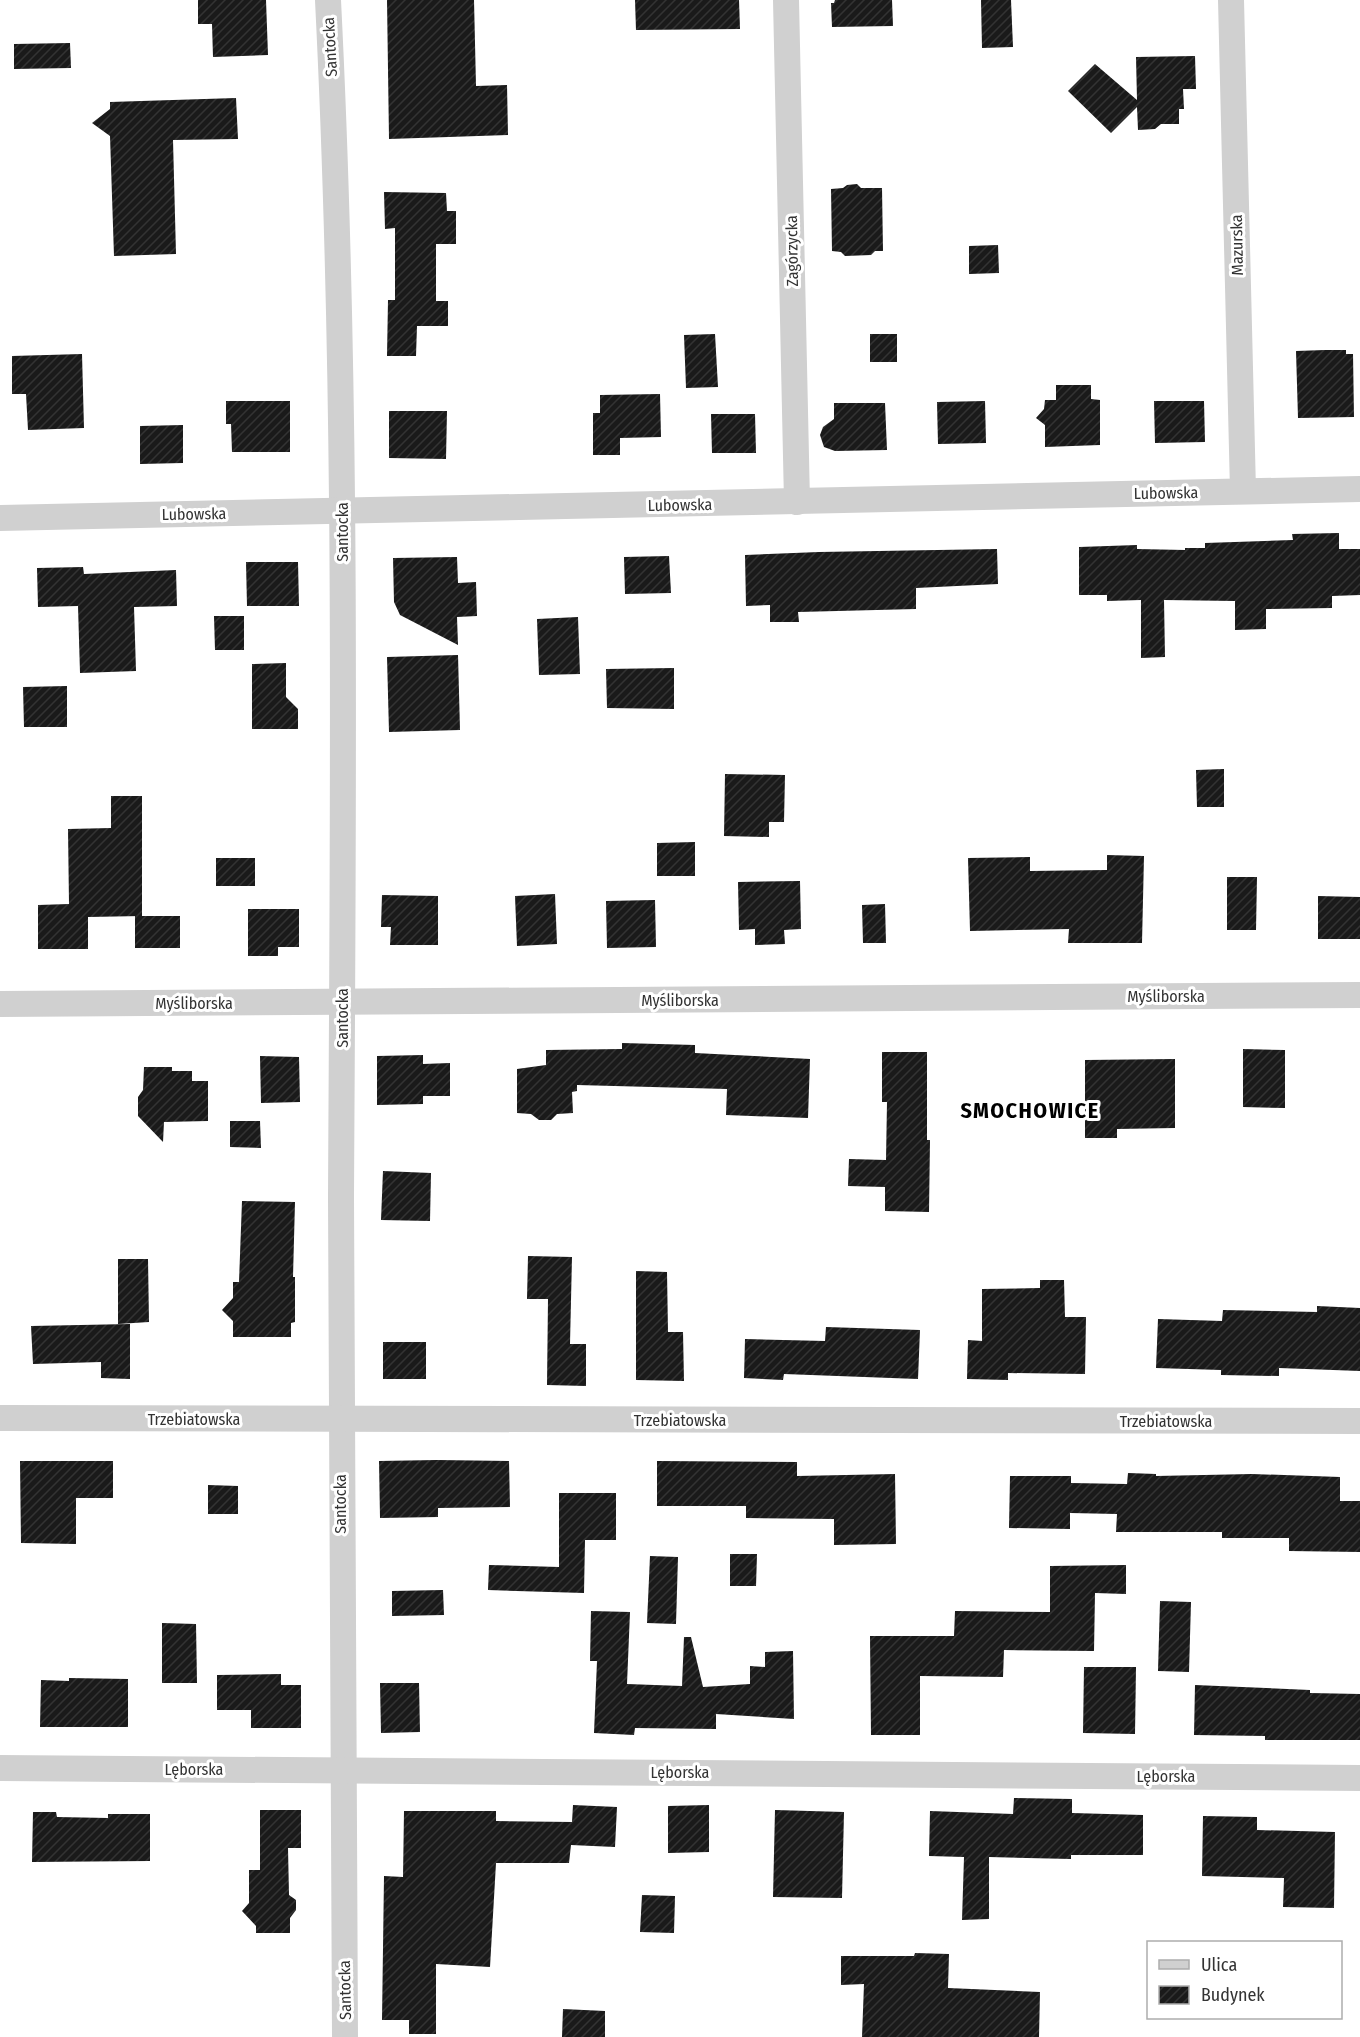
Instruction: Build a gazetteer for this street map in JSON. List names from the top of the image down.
{
  "streets": {
    "street": [
      "Santocka",
      "Mazurska",
      "Zagórzycka",
      "Lubowska",
      "Myśliborska",
      "Trzebiatowska",
      "Lęborska"
    ]
  },
  "crossings": [
    ["Santocka", "Lubowska"],
    ["Santocka", "Myśliborska"],
    ["Santocka", "Trzebiatowska"],
    ["Santocka", "Lęborska"],
    ["Mazurska", "Lubowska"],
    ["Zagórzycka", "Lubowska"]
  ],
  "districts": ["SMOCHOWICE"],
  "legend": ["Ulica", "Budynek"]
}
